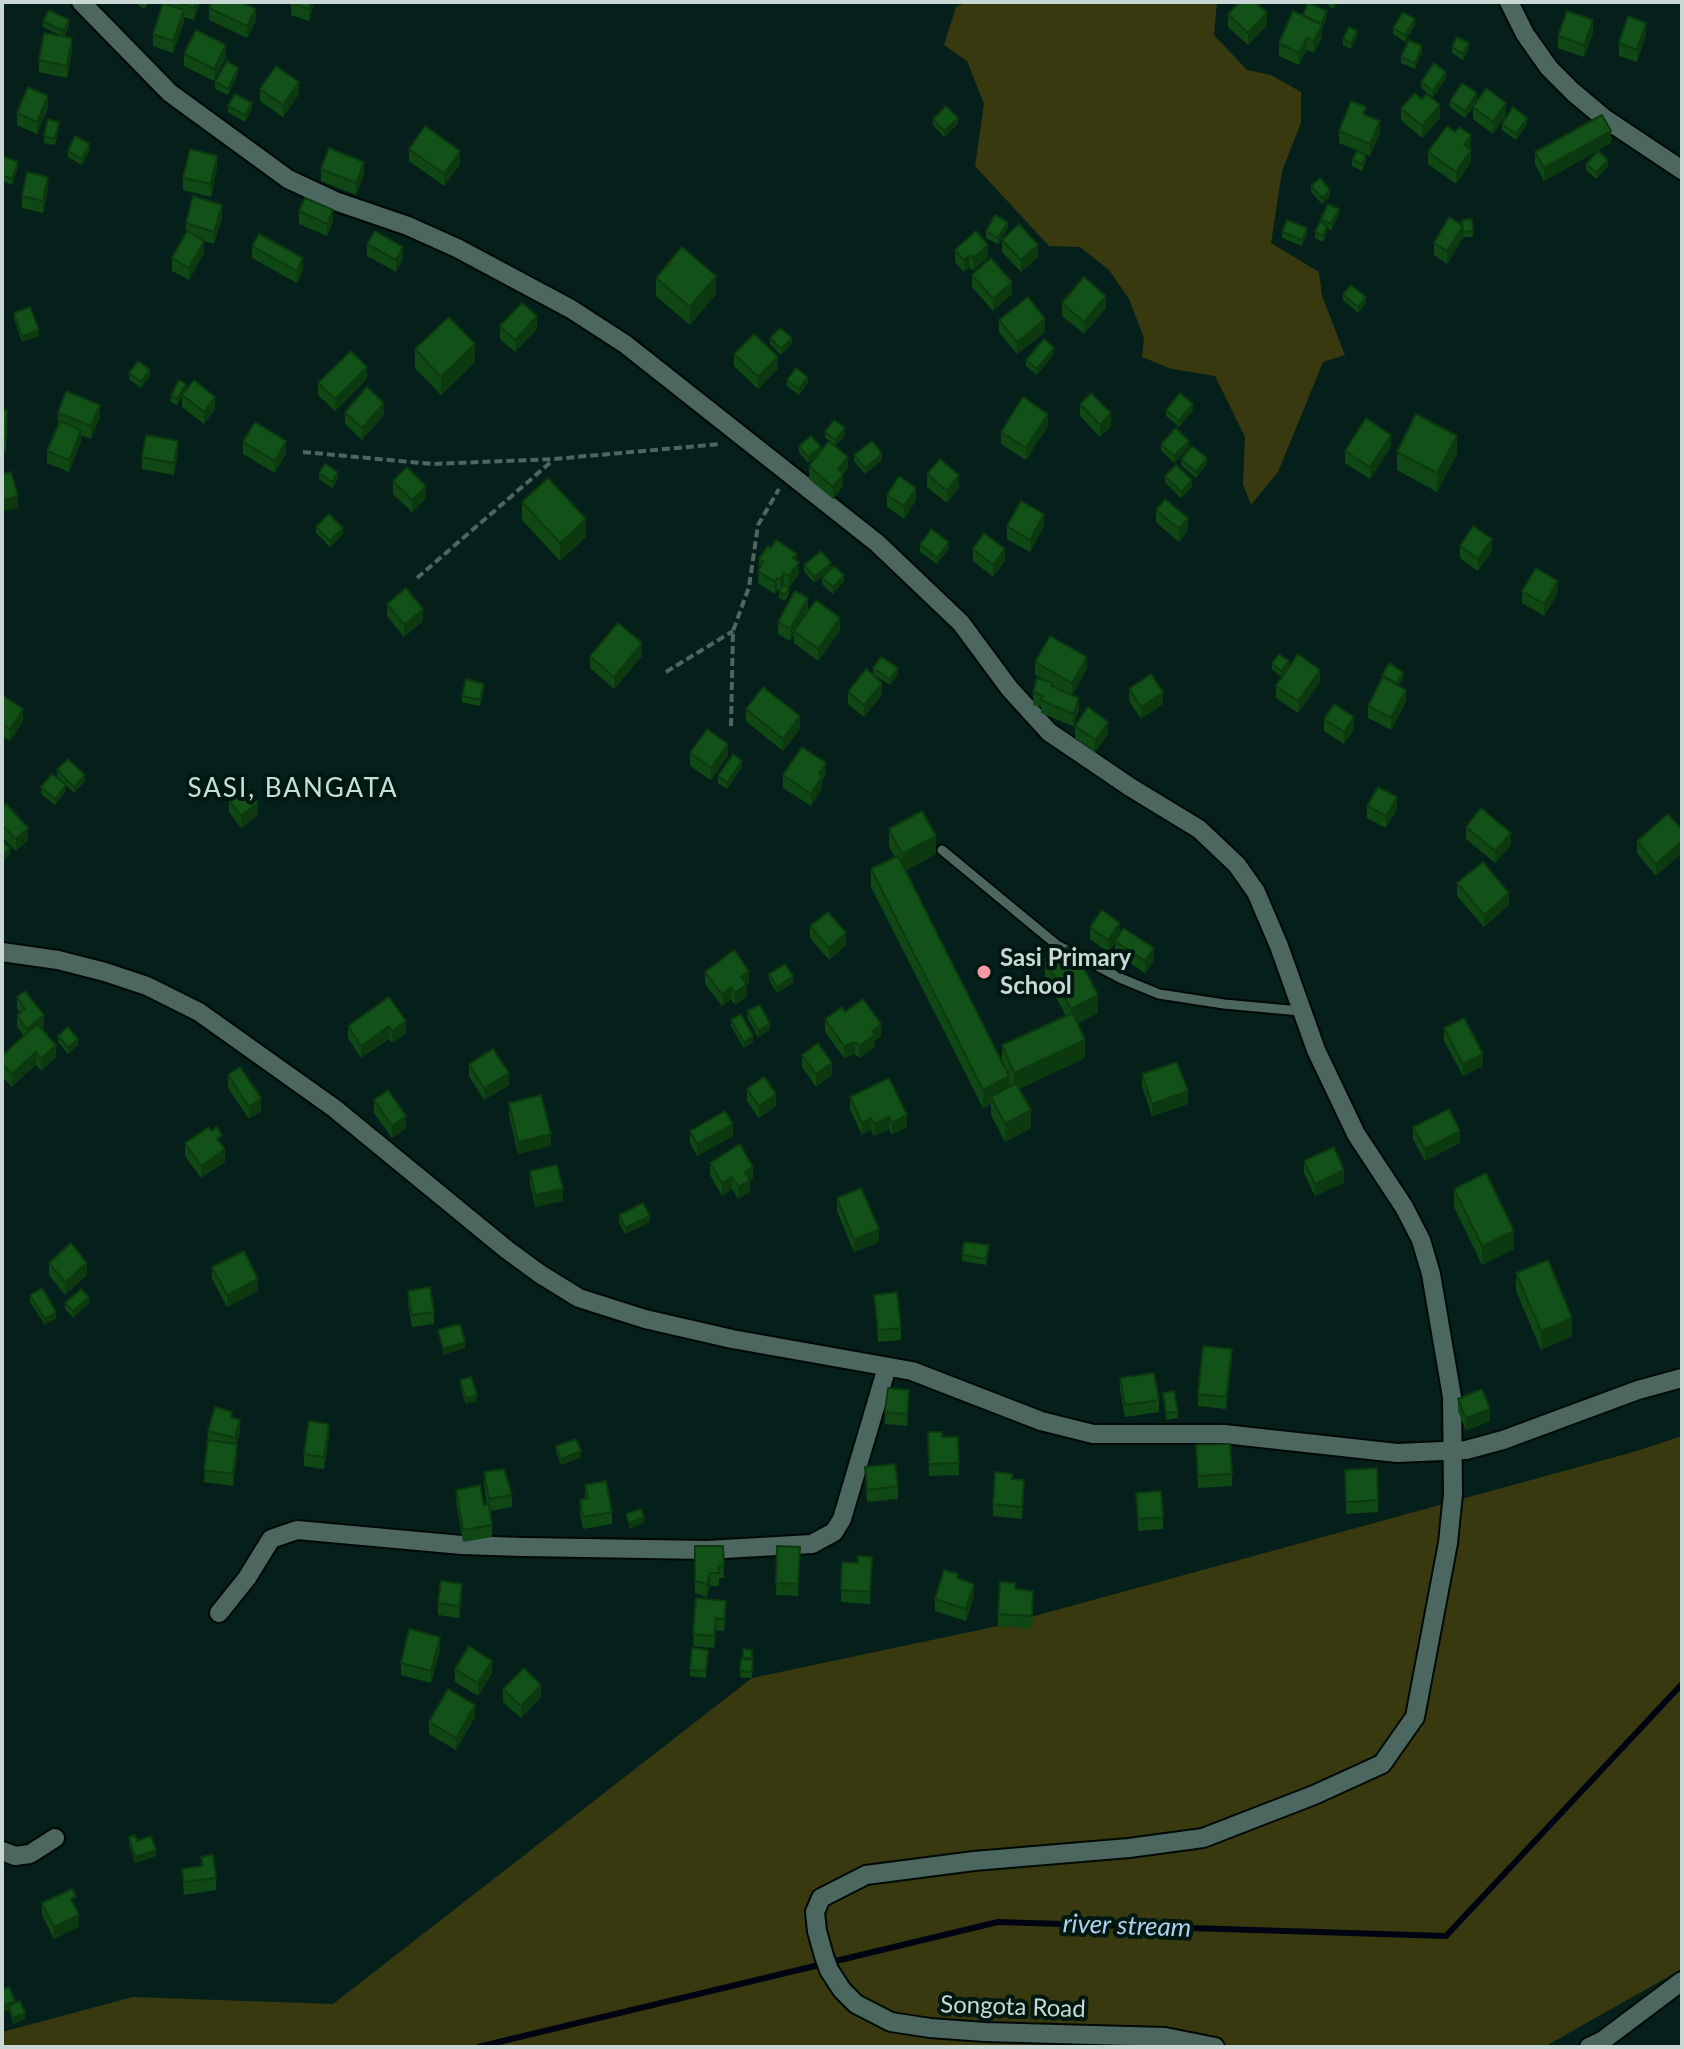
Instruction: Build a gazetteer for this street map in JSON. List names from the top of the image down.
{
  "streets": {
    "street": ["Songota Road"]
  },
  "districts": ["SASI, BANGATA"],
  "water": ["river stream"],
  "places": ["Sasi Primary School"]
}
